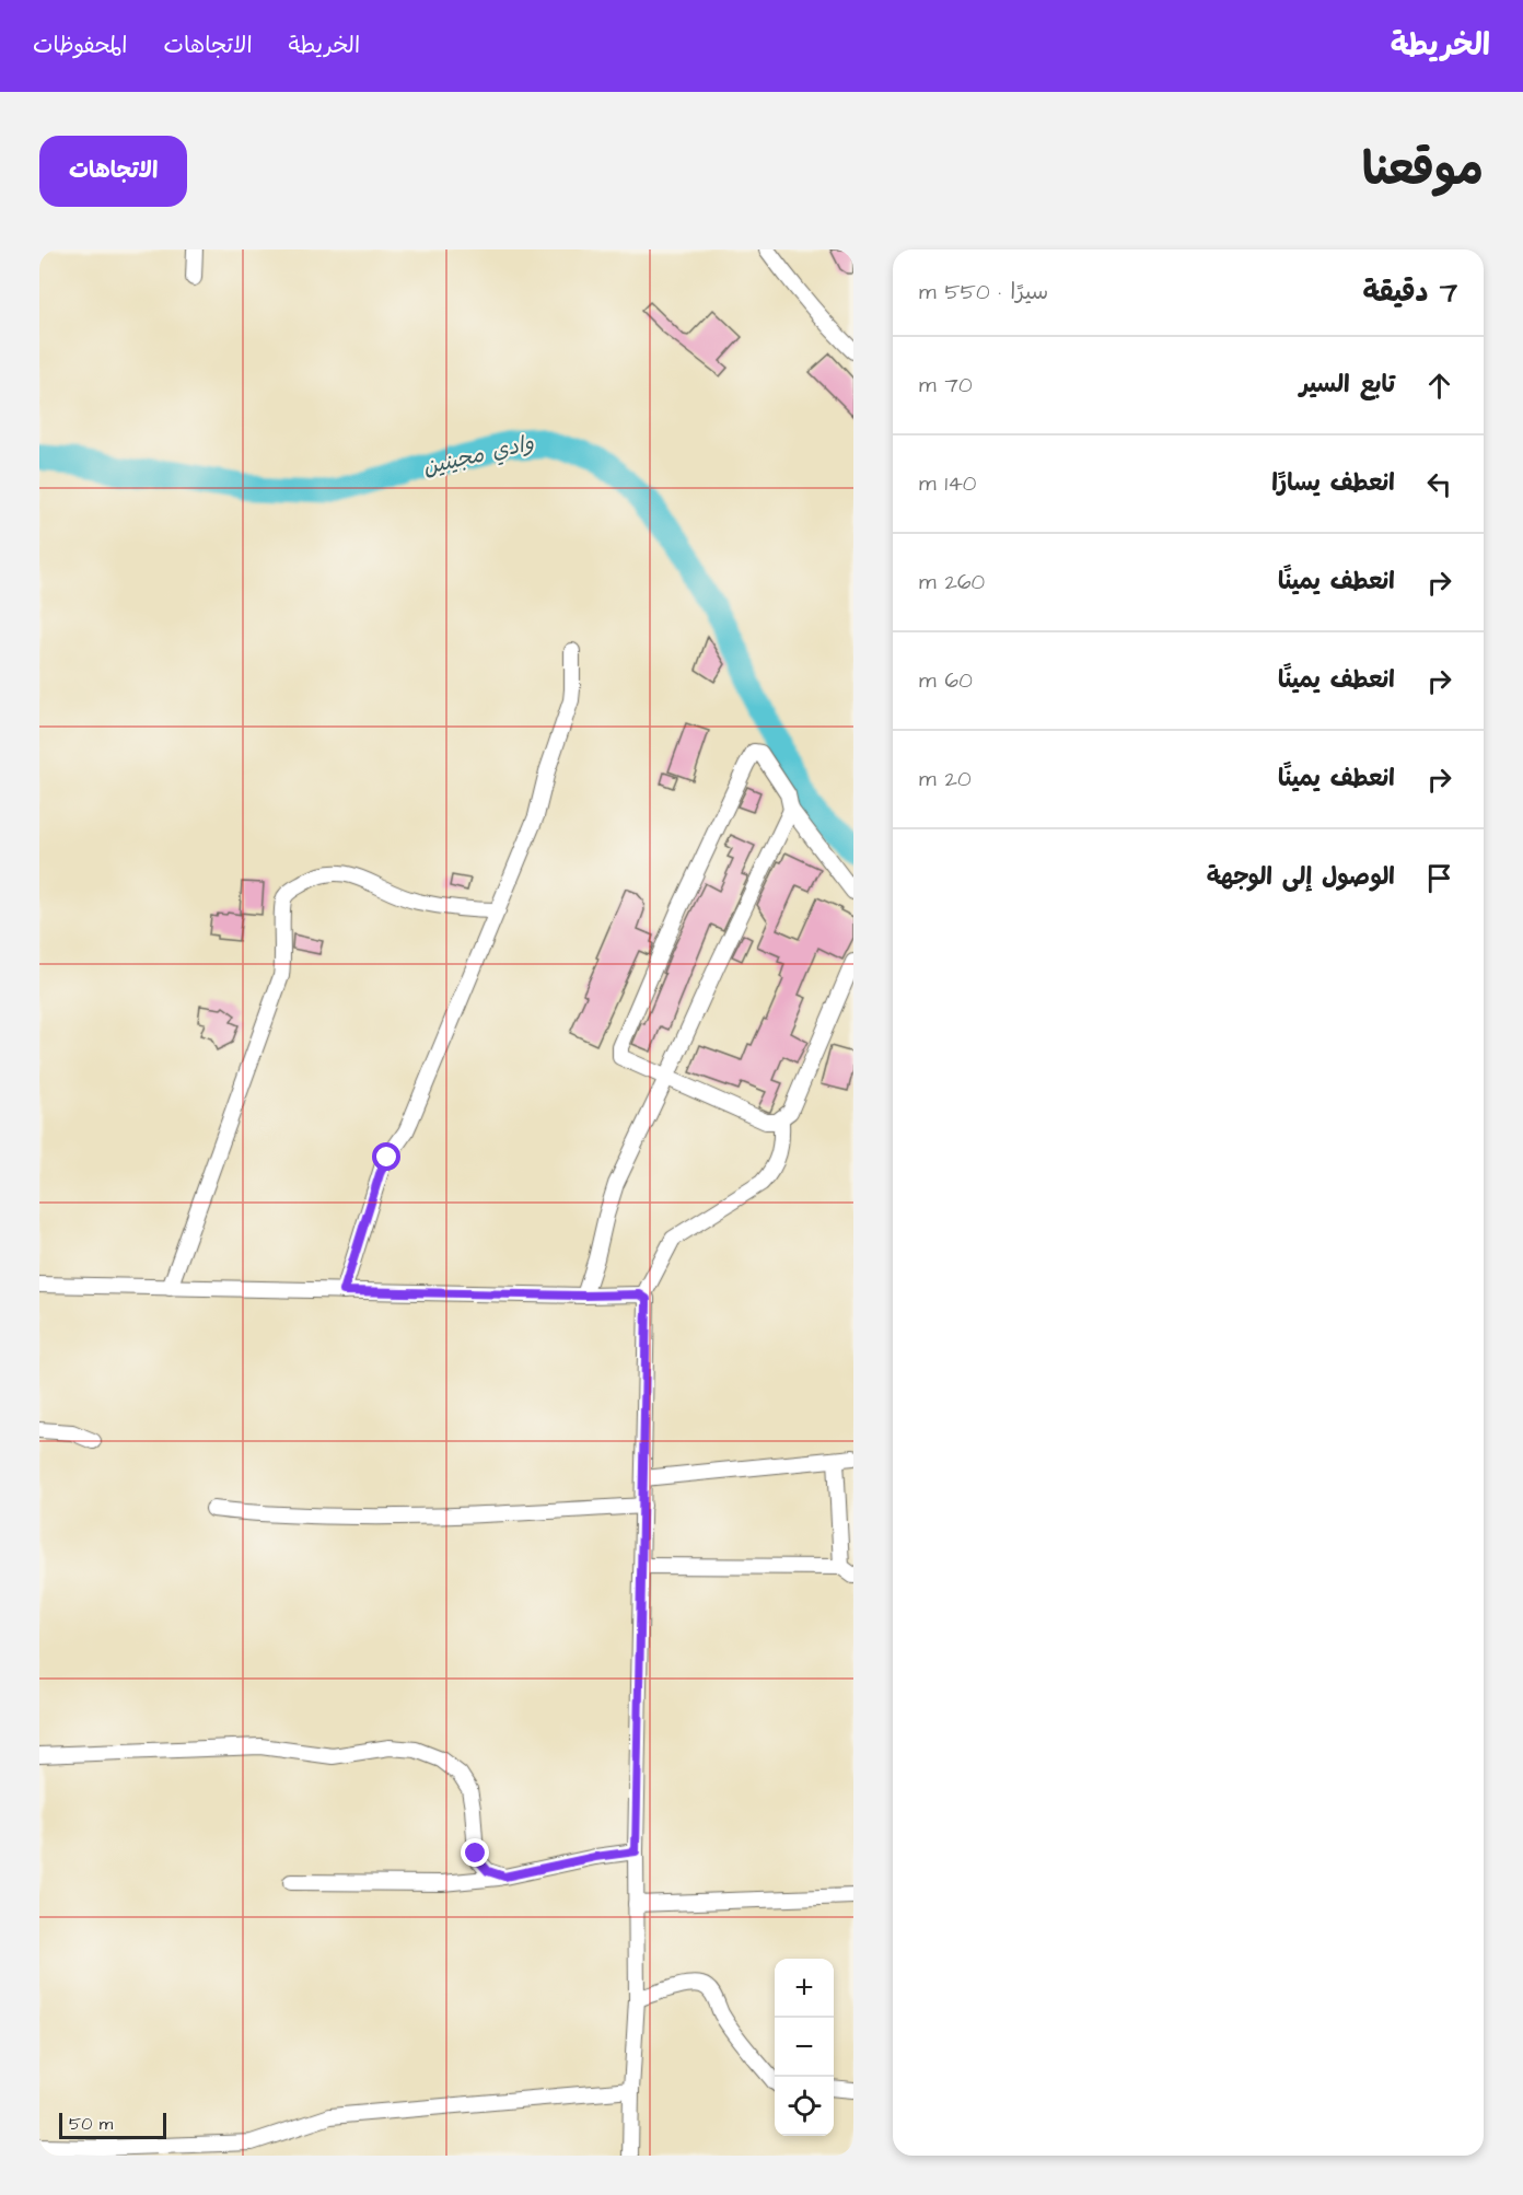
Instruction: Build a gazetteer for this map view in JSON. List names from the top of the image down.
{
  "water": ["وادي مجينين"],
  "scale_bar": "50 m",
  "page": {
    "header": "الخريطة",
    "nav": ["الخريطة", "الاتجاهات", "المحفوظات"],
    "title": "موقعنا",
    "buttons": "الاتجاهات",
    "heading": ["7 دقيقة", "سيرًا · 550 m"],
    "list": [
      ["تابع السير", "70 m"],
      ["انعطف يسارًا", "140 m"],
      ["انعطف يمينًا", "260 m"],
      ["انعطف يمينًا", "60 m"],
      ["انعطف يمينًا", "20 m"],
      "الوصول إلى الوجهة"
    ],
    "map_buttons": ["+", "−"],
    "scale": "50 m"
  }
}
